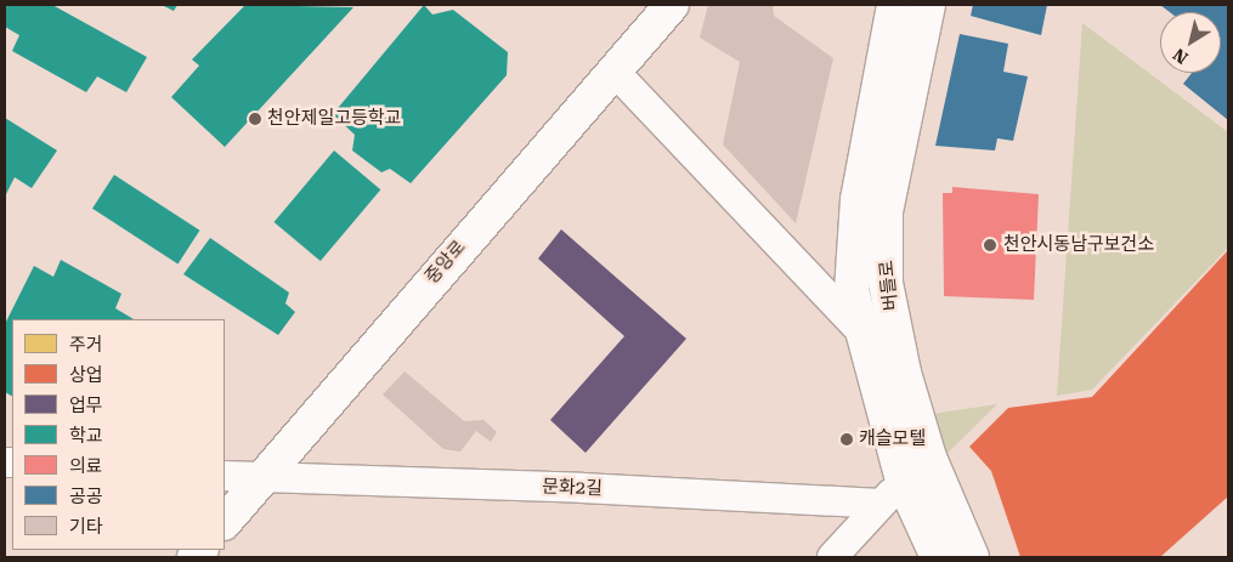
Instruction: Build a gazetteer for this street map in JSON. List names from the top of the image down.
{
  "streets": {
    "street": ["중앙로", "버들로", "문화2길"]
  },
  "crossings": [
    ["중앙로", "버들로"],
    ["중앙로", "문화2길"],
    ["버들로", "문화2길"]
  ],
  "places": ["천안제일고등학교", "천안시동남구보건소", "캐슬모텔"],
  "legend": [
    "주거",
    "상업",
    "업무",
    "학교",
    "의료",
    "공공",
    "기타"
  ],
  "north": "bottom left"
}
